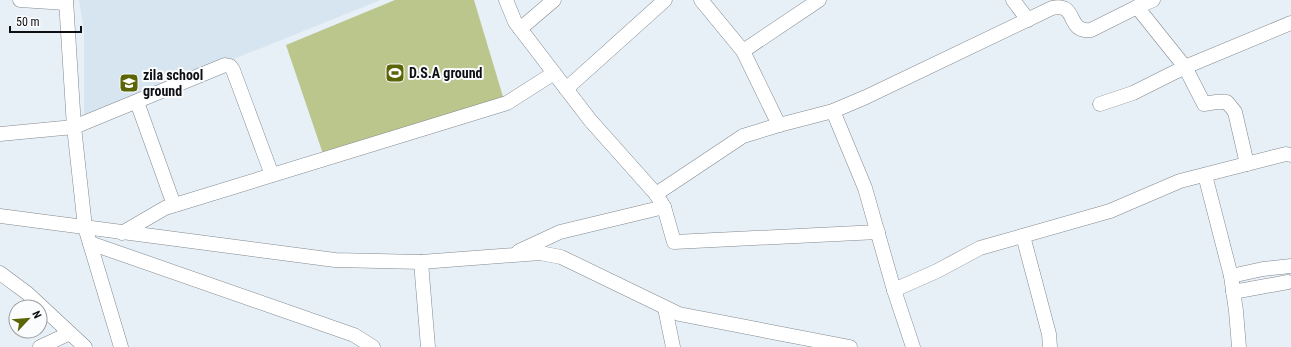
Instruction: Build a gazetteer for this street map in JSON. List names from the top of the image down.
{
  "places": {
    "sports": ["D.S.A ground"],
    "school or university": ["zila school ground"]
  },
  "scale_bar": "50 m",
  "north": "top right"
}
